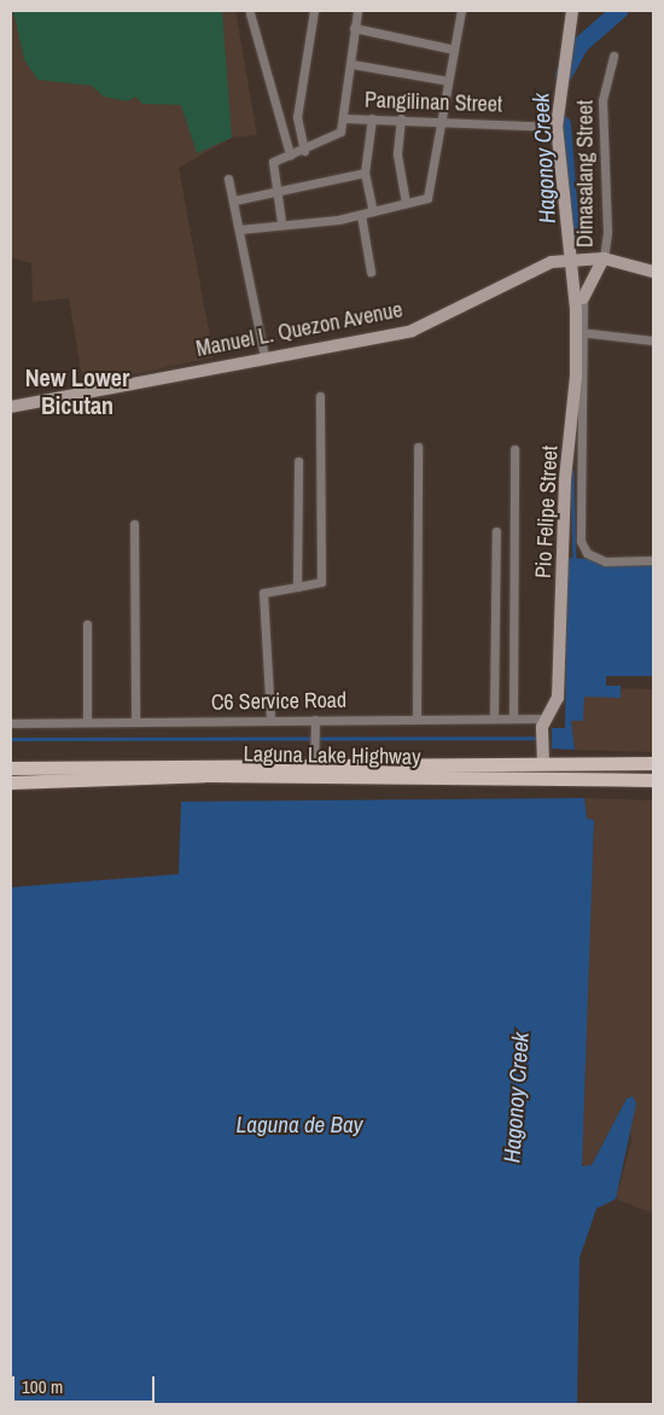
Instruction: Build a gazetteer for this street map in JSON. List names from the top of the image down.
{
  "streets": {
    "main road": ["Manuel L. Quezon Avenue", "Pio Felipe Street", "Laguna Lake Highway"],
    "street": ["Pangilinan Street", "Dimasalang Street", "C6 Service Road"]
  },
  "crossings": [
    ["Pangilinan Street", "Pio Felipe Street"],
    ["Dimasalang Street", "Manuel L. Quezon Avenue"],
    ["Dimasalang Street", "Pio Felipe Street"],
    ["Manuel L. Quezon Avenue", "Pio Felipe Street"],
    ["Pio Felipe Street", "C6 Service Road"],
    ["Pio Felipe Street", "Laguna Lake Highway"]
  ],
  "districts": ["New Lower Bicutan"],
  "water": ["Hagonoy Creek", "Laguna de Bay"],
  "scale_bar": "100 m"
}
